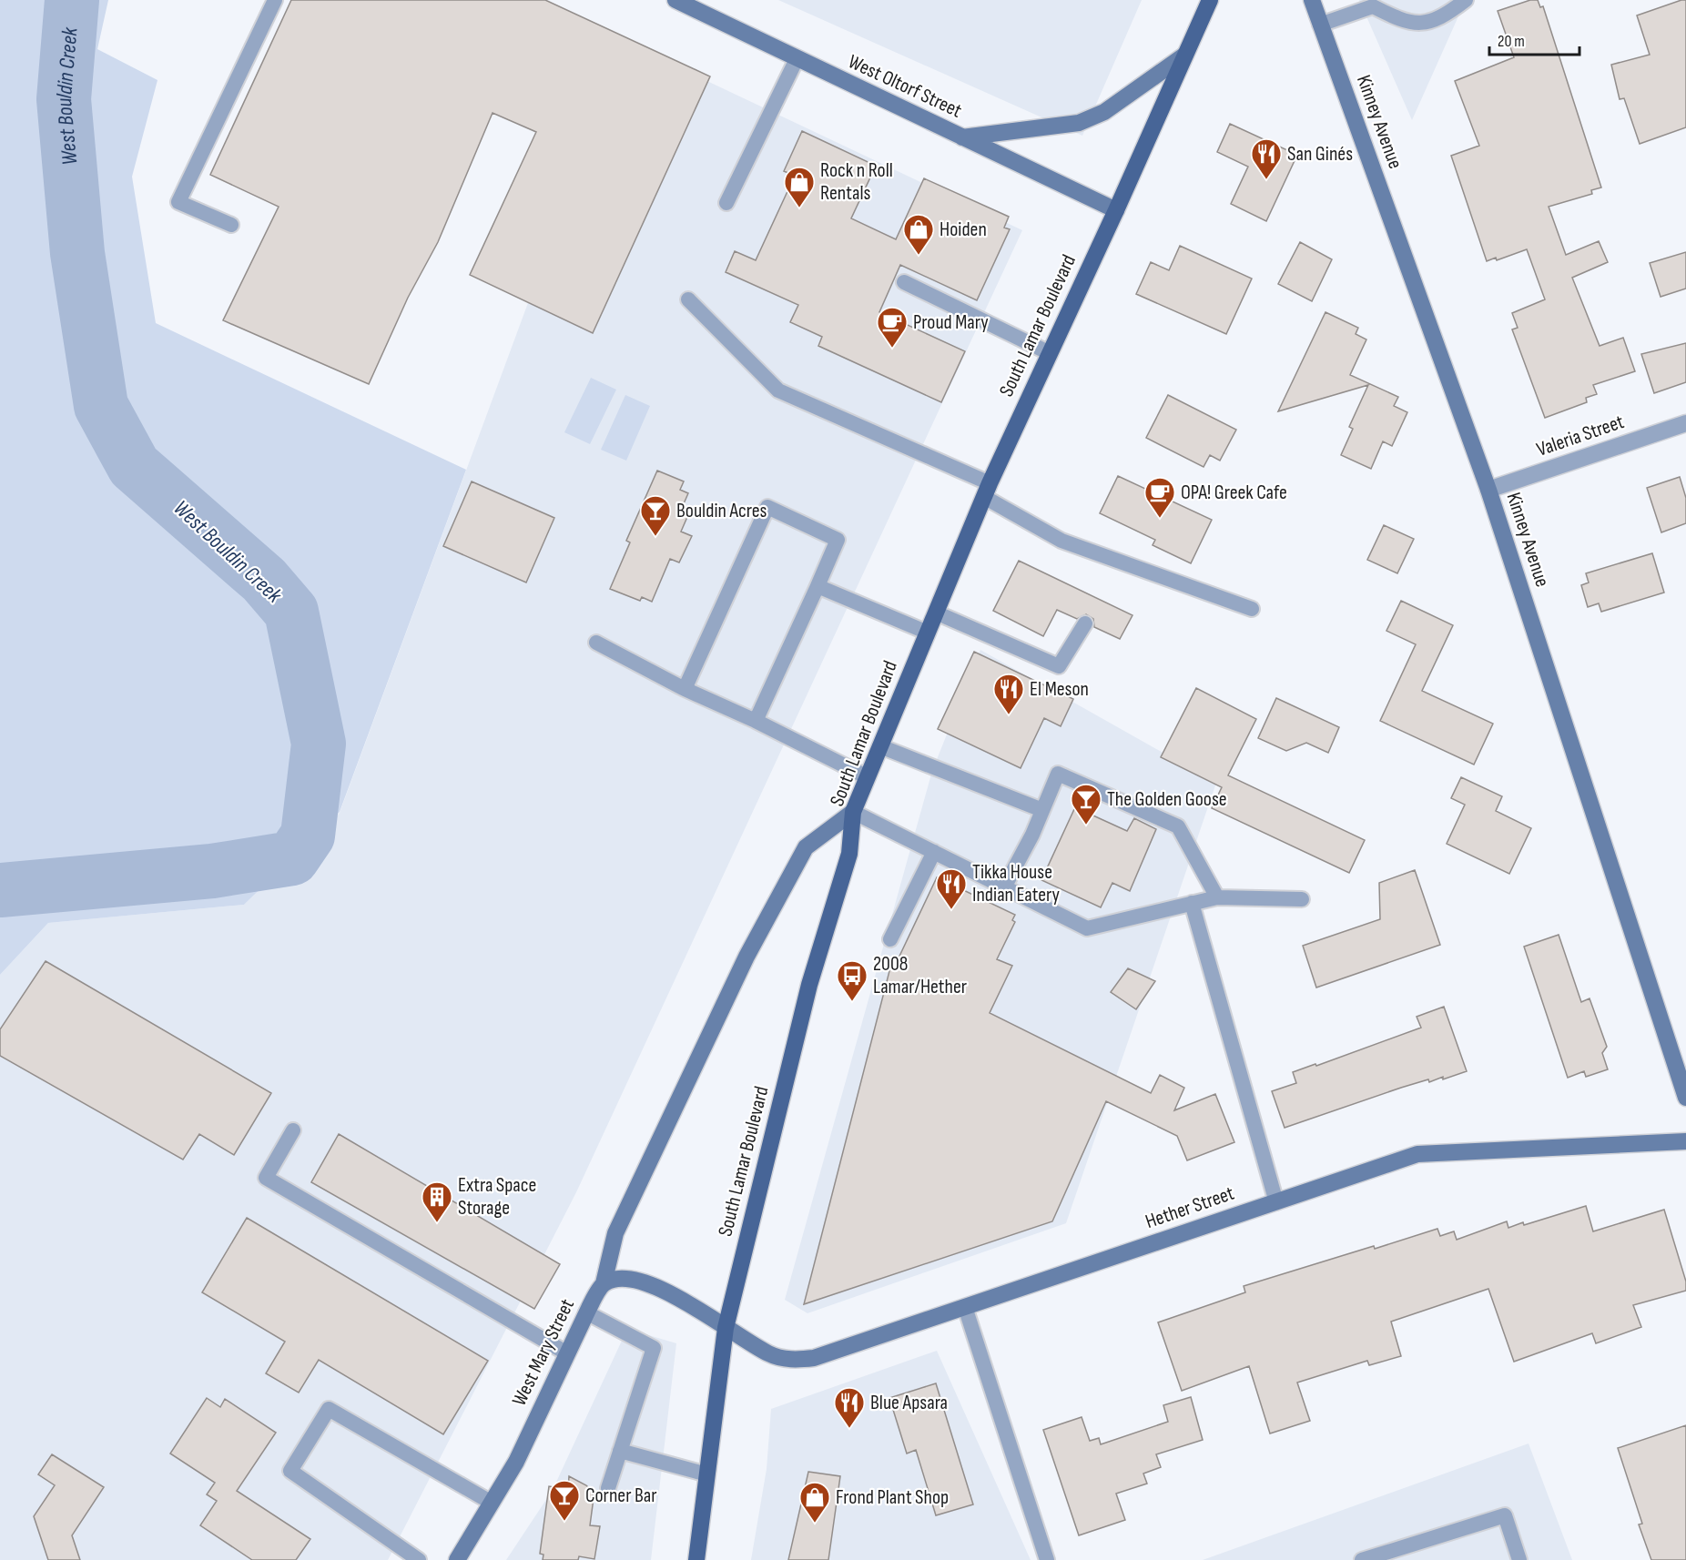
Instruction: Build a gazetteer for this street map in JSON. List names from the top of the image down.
{
  "streets": {
    "main road": ["South Lamar Boulevard"],
    "street": [
      "West Oltorf Street",
      "Kinney Avenue",
      "Valeria Street",
      "Hether Street",
      "West Mary Street"
    ]
  },
  "crossings": [
    ["West Oltorf Street", "South Lamar Boulevard"],
    ["Kinney Avenue", "Valeria Street"],
    ["South Lamar Boulevard", "Hether Street"],
    ["South Lamar Boulevard", "West Mary Street"]
  ],
  "water": ["West Bouldin Creek"],
  "places": {
    "restaurant": [
      "San Ginés",
      "El Meson",
      "Tikka House Indian Eatery",
      "Blue Apsara"
    ],
    "shop": ["Rock n Roll Rentals", "Hoiden", "Frond Plant Shop"],
    "cafe": ["Proud Mary", "OPA! Greek Cafe"],
    "bar": ["Bouldin Acres", "The Golden Goose", "Corner Bar"],
    "bus stop": ["2008 Lamar/Hether"],
    "building": ["Extra Space Storage"]
  },
  "scale_bar": "20 m"
}
